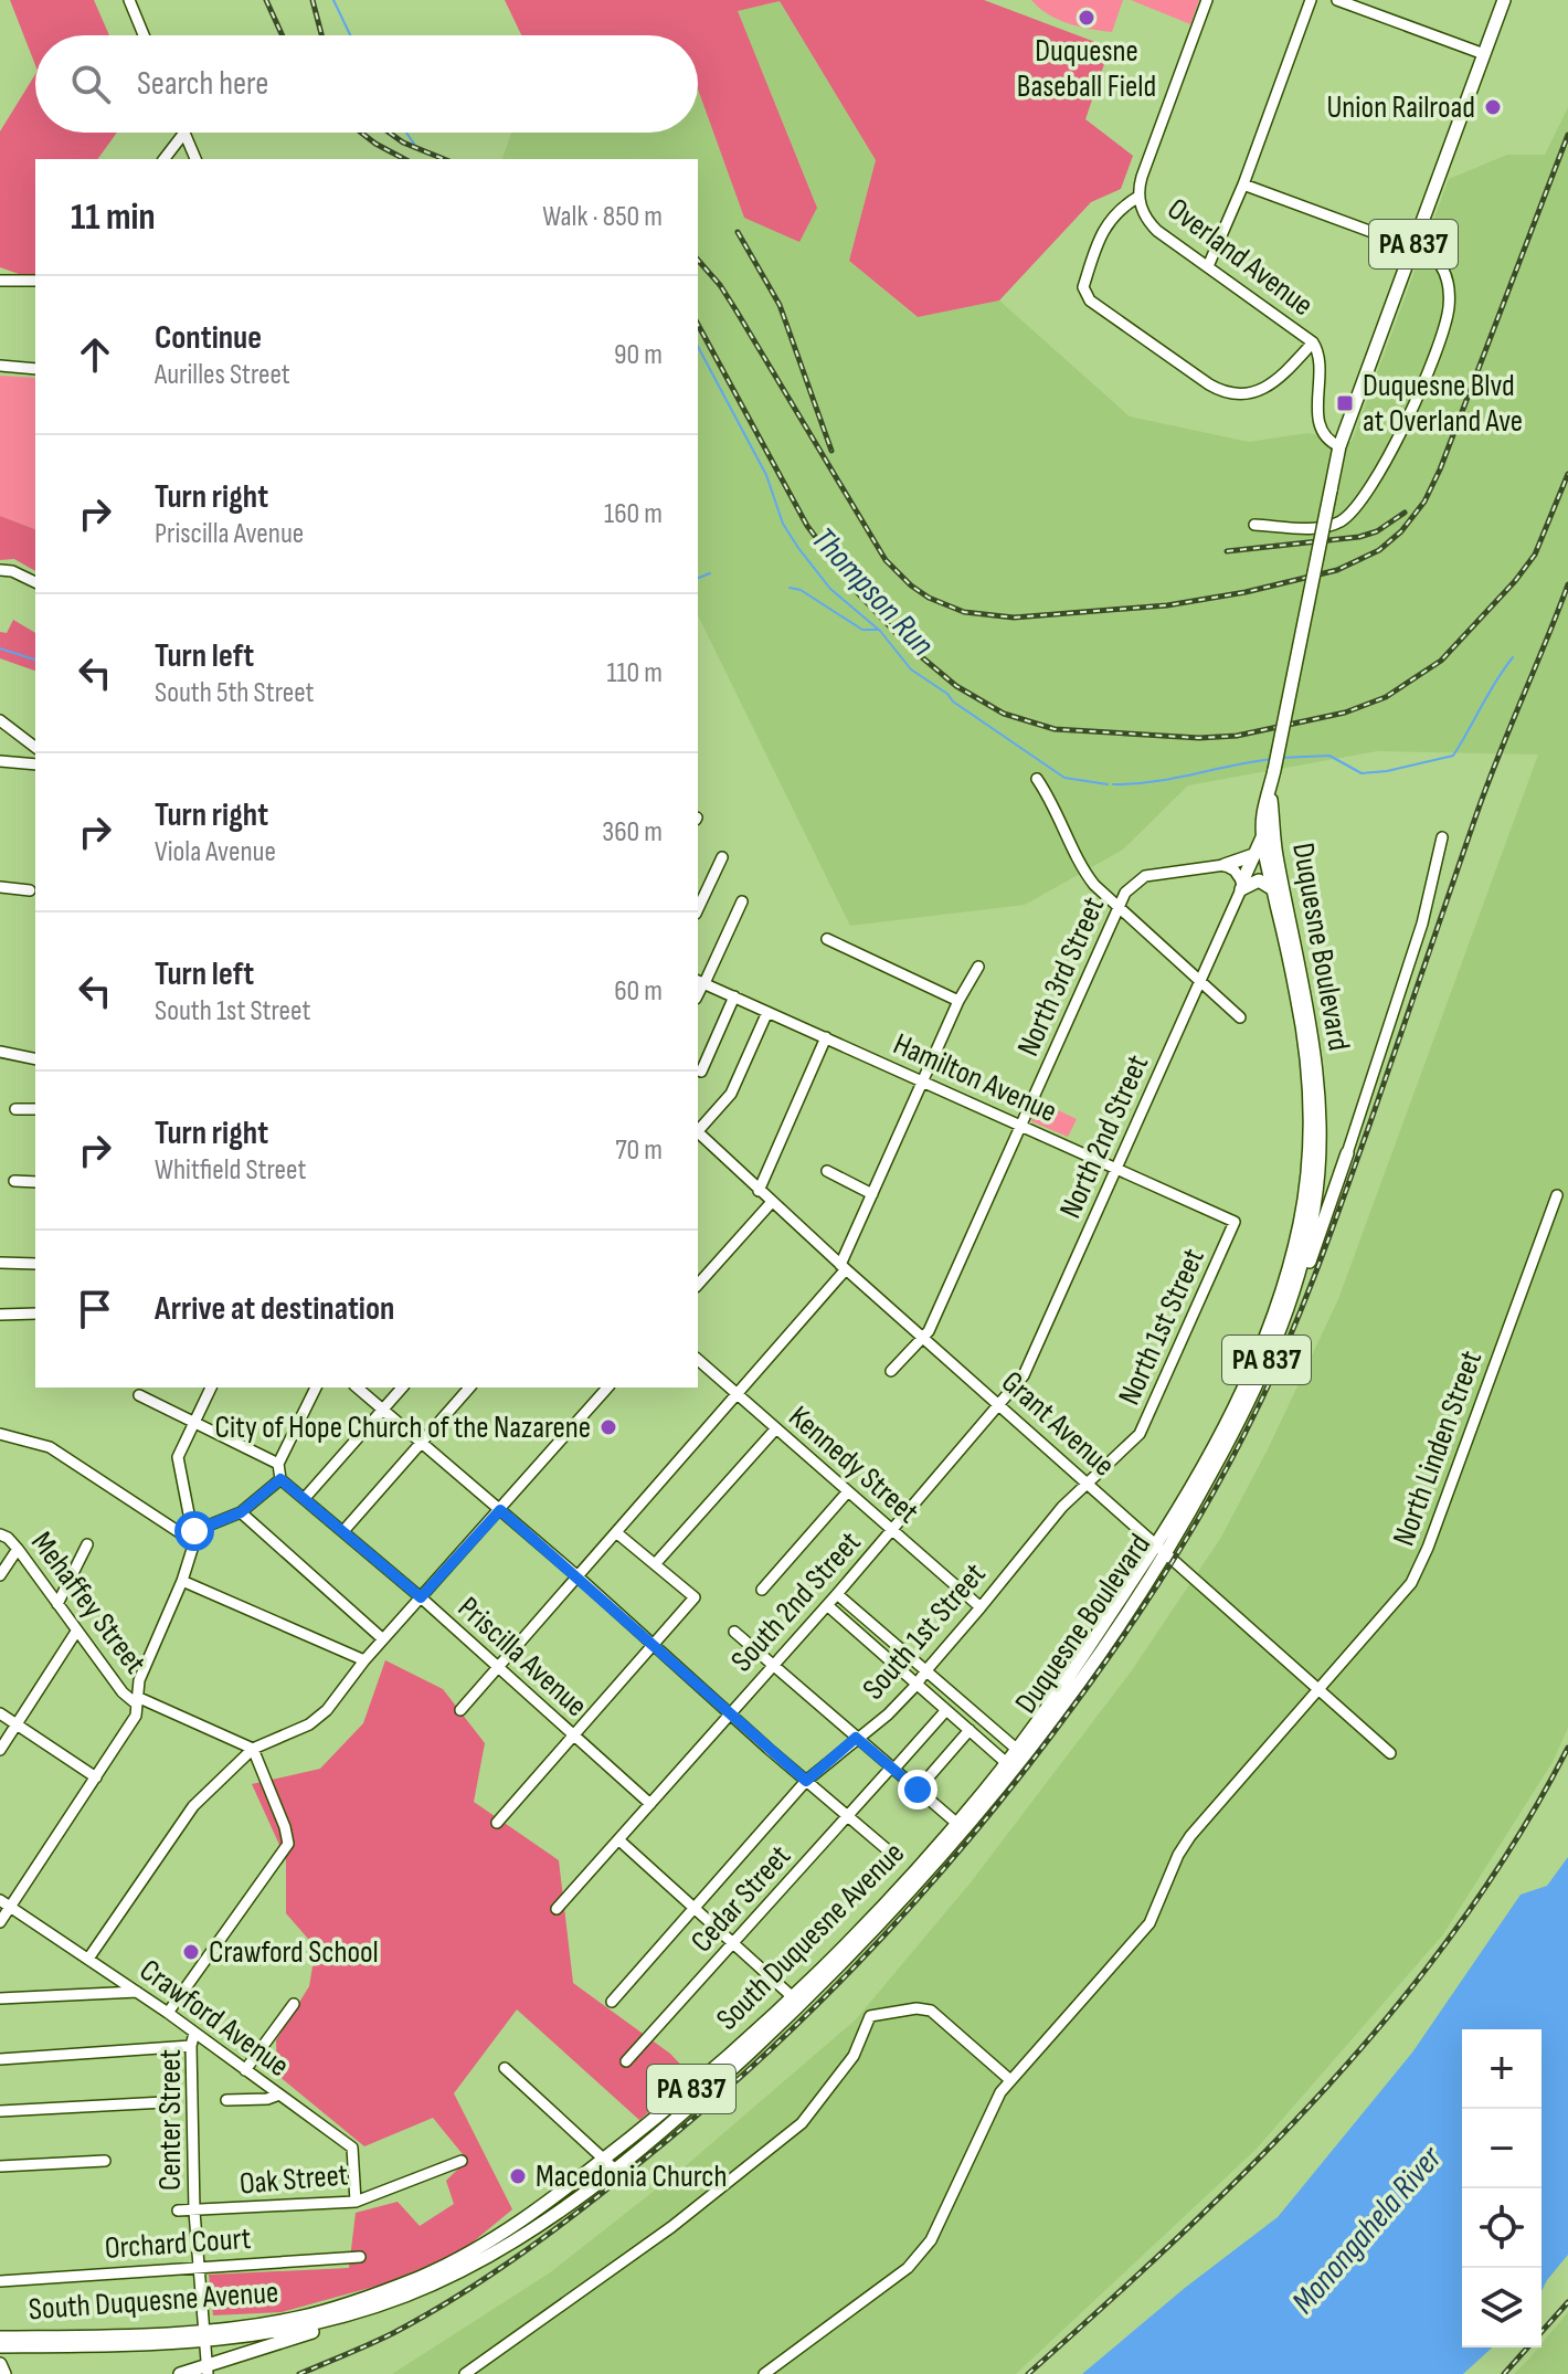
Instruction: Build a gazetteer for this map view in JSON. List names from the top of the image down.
{
  "streets": {
    "main road": ["PA 837", "Duquesne Boulevard", "South Duquesne Avenue"],
    "street": [
      "Overland Avenue",
      "North 3rd Street",
      "Hamilton Avenue",
      "North 2nd Street",
      "North 1st Street",
      "Grant Avenue",
      "North Linden Street",
      "Kennedy Street",
      "South 2nd Street",
      "Mehaffey Street",
      "South 1st Street",
      "Priscilla Avenue",
      "Cedar Street",
      "Crawford Avenue",
      "Center Street",
      "Oak Street",
      "Orchard Court"
    ]
  },
  "crossings": [
    ["PA 837", "South Duquesne Avenue"],
    ["PA 837", "Center Street"],
    ["Overland Avenue", "Duquesne Boulevard"],
    ["Duquesne Boulevard", "Grant Avenue"],
    ["Duquesne Boulevard", "South Duquesne Avenue"],
    ["North 3rd Street", "Hamilton Avenue"],
    ["North 3rd Street", "Grant Avenue"],
    ["Hamilton Avenue", "North 2nd Street"],
    ["Hamilton Avenue", "North 1st Street"],
    ["North 2nd Street", "Grant Avenue"],
    ["North 2nd Street", "South 2nd Street"],
    ["North 1st Street", "Grant Avenue"],
    ["North 1st Street", "South 1st Street"],
    ["Grant Avenue", "North Linden Street"],
    ["Grant Avenue", "South 2nd Street"],
    ["Grant Avenue", "South 1st Street"],
    ["Kennedy Street", "South 2nd Street"],
    ["Kennedy Street", "South 1st Street"],
    ["South 2nd Street", "Priscilla Avenue"],
    ["South Duquesne Avenue", "Center Street"],
    ["Crawford Avenue", "Center Street"],
    ["Crawford Avenue", "Oak Street"],
    ["Center Street", "Oak Street"],
    ["Center Street", "Orchard Court"]
  ],
  "water": ["Thompson Run", "Monongahela River"],
  "places": {
    "other": [
      "Duquesne Baseball Field",
      "Union Railroad",
      "City of Hope Church of the Nazarene",
      "Crawford School",
      "Macedonia Church"
    ],
    "transit": ["Duquesne Blvd at Overland Ave"]
  },
  "page": {
    "search": "Search here",
    "heading": ["11 min", "Walk · 850 m"],
    "list": [
      ["Continue", "Aurilles Street", "90 m"],
      ["Turn right", "Priscilla Avenue", "160 m"],
      ["Turn left", "South 5th Street", "110 m"],
      ["Turn right", "Viola Avenue", "360 m"],
      ["Turn left", "South 1st Street", "60 m"],
      ["Turn right", "Whitfield Street", "70 m"],
      "Arrive at destination"
    ],
    "map_buttons": ["+", "−"]
  }
}
